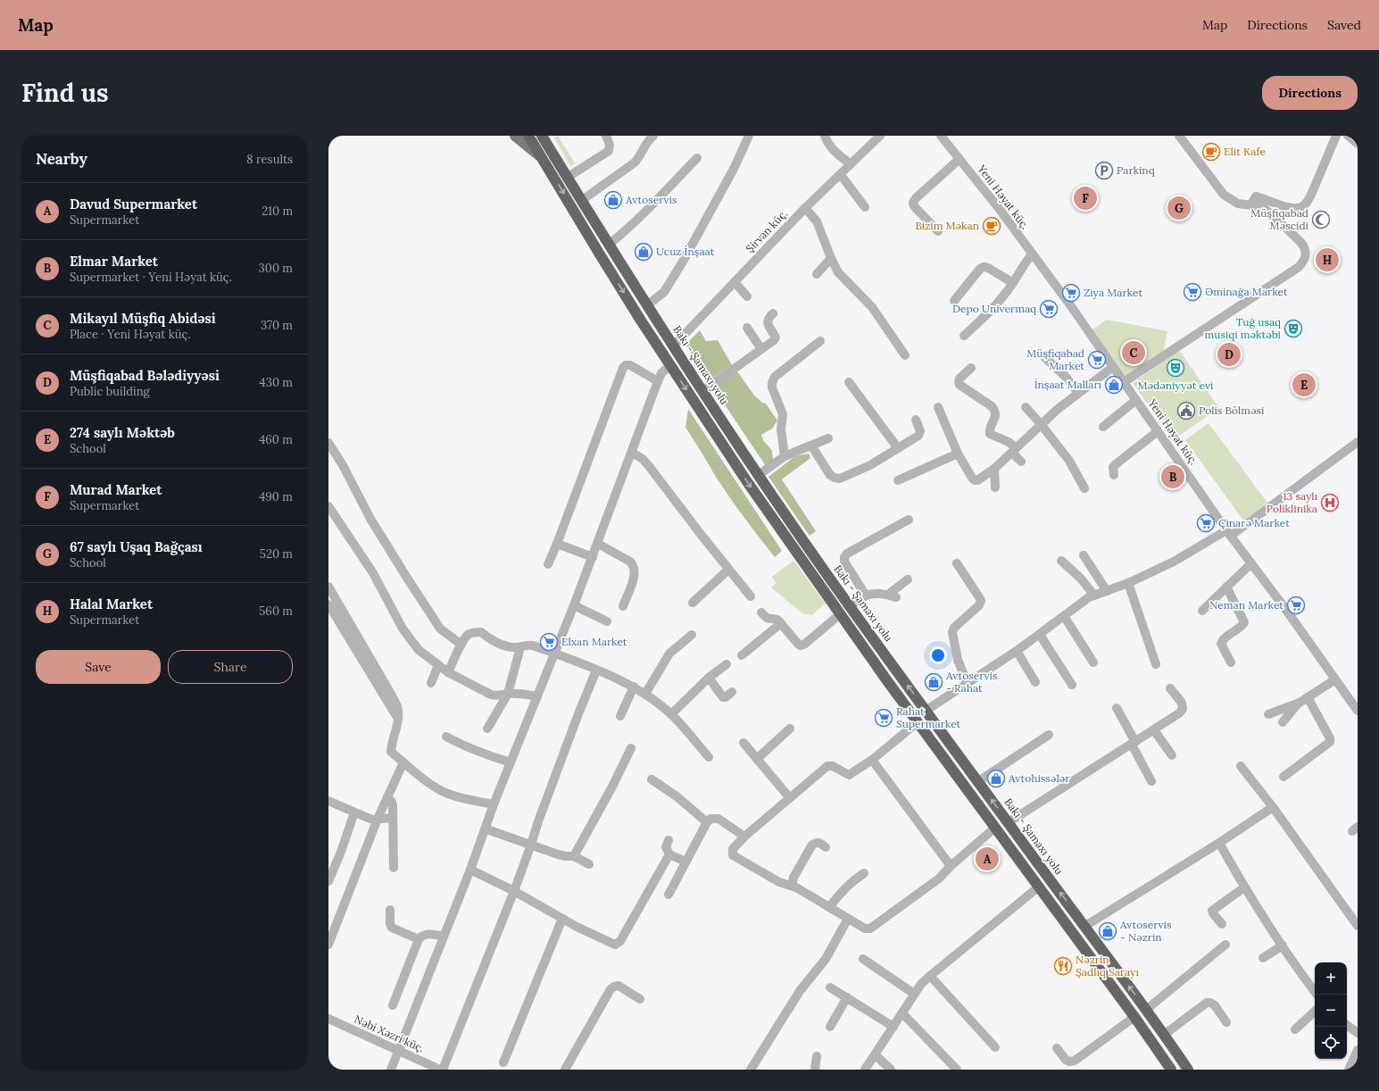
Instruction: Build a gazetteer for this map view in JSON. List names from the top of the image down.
{
  "streets": {
    "highway": ["Bakı - Şamaxı yolu"],
    "street": ["Yeni Həyat küç.", "Şirvan küç.", "Nəbi Xəzri küç."]
  },
  "crossings": [
    ["Şirvan küç.", "Bakı - Şamaxı yolu"]
  ],
  "places": {
    "cafe": ["Elit Kafe", "Bizim Məkan"],
    "parking": ["Parkinq"],
    "shop": [
      "Avtoservis",
      "Ucuz İnşaat",
      "İnşaat Malları",
      "Avtoservis - Rahat",
      "Avtohissələr",
      "Avtoservis - Nəzrin"
    ],
    "mosque": ["Müşfiqabad Məscidi"],
    "supermarket": [
      "Əminağa Market",
      "Ziya Market",
      "Depo Univermaq",
      "Müşfiqabad Market",
      "Çinarə Market",
      "Neman Market",
      "Elxan Market",
      "Rahat Supermarket"
    ],
    "theatre": ["Tuğ usaq musiqi məktəbi", "Mədəniyyət evi"],
    "public building": ["Polis Bölməsi"],
    "hospital": ["13 saylı Poliklinika"],
    "restaurant": ["Nəzrin Şadlıq Sarayı"]
  },
  "page": {
    "header": "Map",
    "nav": ["Map", "Directions", "Saved"],
    "buttons": [
      "Directions",
      ["Save", "Share"]
    ],
    "title": "Find us",
    "heading": ["Nearby", "8 results"],
    "list": [
      {
        "mark": "A",
        "name": "Davud Supermarket",
        "note": "Supermarket",
        "value": "210 m"
      },
      {
        "mark": "B",
        "name": "Elmar Market",
        "note": "Supermarket · Yeni Həyat küç.",
        "value": "300 m"
      },
      {
        "mark": "C",
        "name": "Mikayıl Müşfiq Abidəsi",
        "note": "Place · Yeni Həyat küç.",
        "value": "370 m"
      },
      {
        "mark": "D",
        "name": "Müşfiqabad Bələdiyyəsi",
        "note": "Public building",
        "value": "430 m"
      },
      {
        "mark": "E",
        "name": "274 saylı Məktəb",
        "note": "School",
        "value": "460 m"
      },
      {
        "mark": "F",
        "name": "Murad Market",
        "note": "Supermarket",
        "value": "490 m"
      },
      {
        "mark": "G",
        "name": "67 saylı Uşaq Bağçası",
        "note": "School",
        "value": "520 m"
      },
      {
        "mark": "H",
        "name": "Halal Market",
        "note": "Supermarket",
        "value": "560 m"
      }
    ],
    "pins": [
      "F",
      "G",
      "H",
      "C",
      "D",
      "E",
      "B",
      "A"
    ],
    "map_buttons": ["+", "−"]
  }
}
